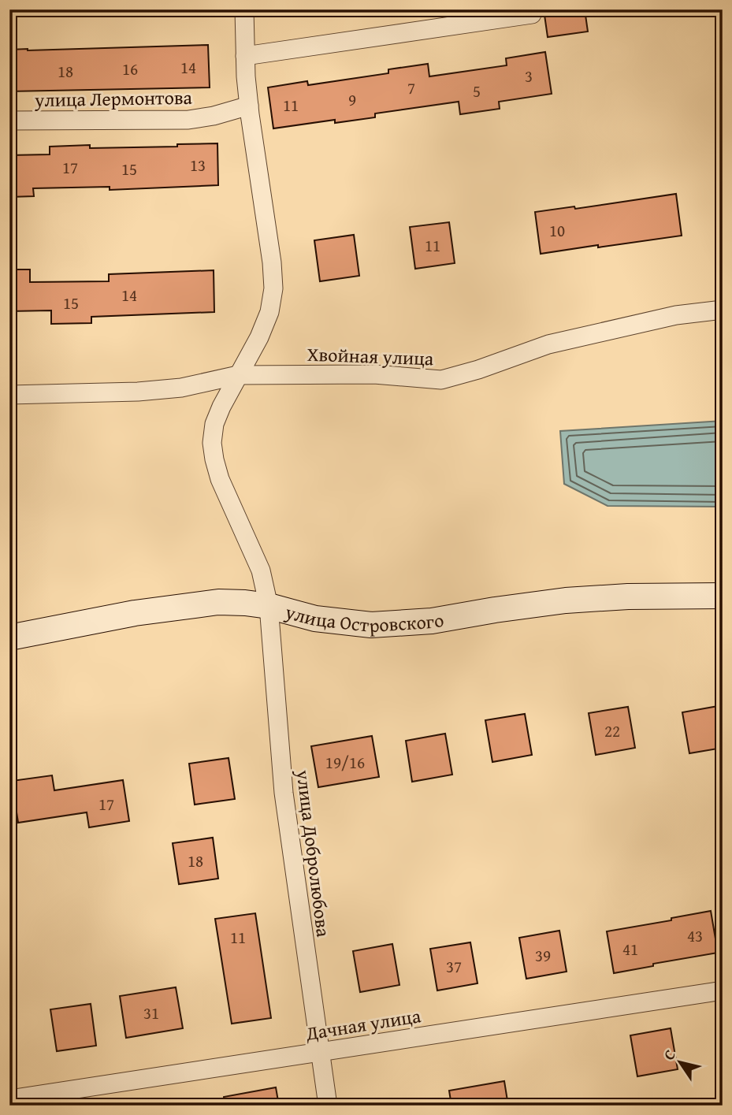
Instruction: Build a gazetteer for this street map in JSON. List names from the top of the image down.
{
  "streets": {
    "street": [
      "улица Лермонтова",
      "Хвойная улица",
      "улица Островского",
      "улица Добролюбова",
      "Дачная улица"
    ]
  },
  "crossings": [
    ["улица Лермонтова", "улица Добролюбова"],
    ["Хвойная улица", "улица Добролюбова"],
    ["улица Островского", "улица Добролюбова"],
    ["улица Добролюбова", "Дачная улица"]
  ],
  "house_numbers": [
    "14",
    "16",
    "18",
    "3",
    "7",
    "5",
    "9",
    "11",
    "13",
    "17",
    "15",
    "10",
    "11",
    "14",
    "15",
    "22",
    "19/16",
    "17",
    "18",
    "43",
    "11",
    "41",
    "39",
    "37",
    "31"
  ],
  "north": "top left"
}
